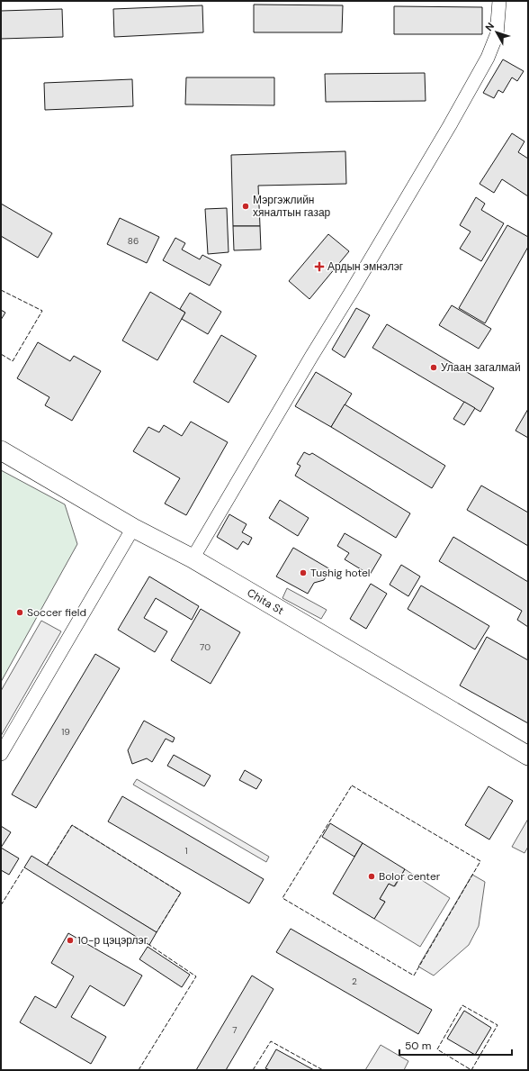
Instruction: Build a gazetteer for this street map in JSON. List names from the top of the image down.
{
  "streets": {
    "main road": ["Chita St"]
  },
  "places": {
    "other": [
      "Мэргэжлийн хяналтын газар",
      "Улаан загалмай",
      "Tushig hotel",
      "Soccer field",
      "Bolor center",
      "10-р цэцэрлэг"
    ],
    "health": ["Ардын эмнэлэг"]
  },
  "house_numbers": [
    "86",
    "70",
    "19",
    "1",
    "2",
    "7"
  ],
  "scale_bar": "50 m",
  "north": "top left"
}
